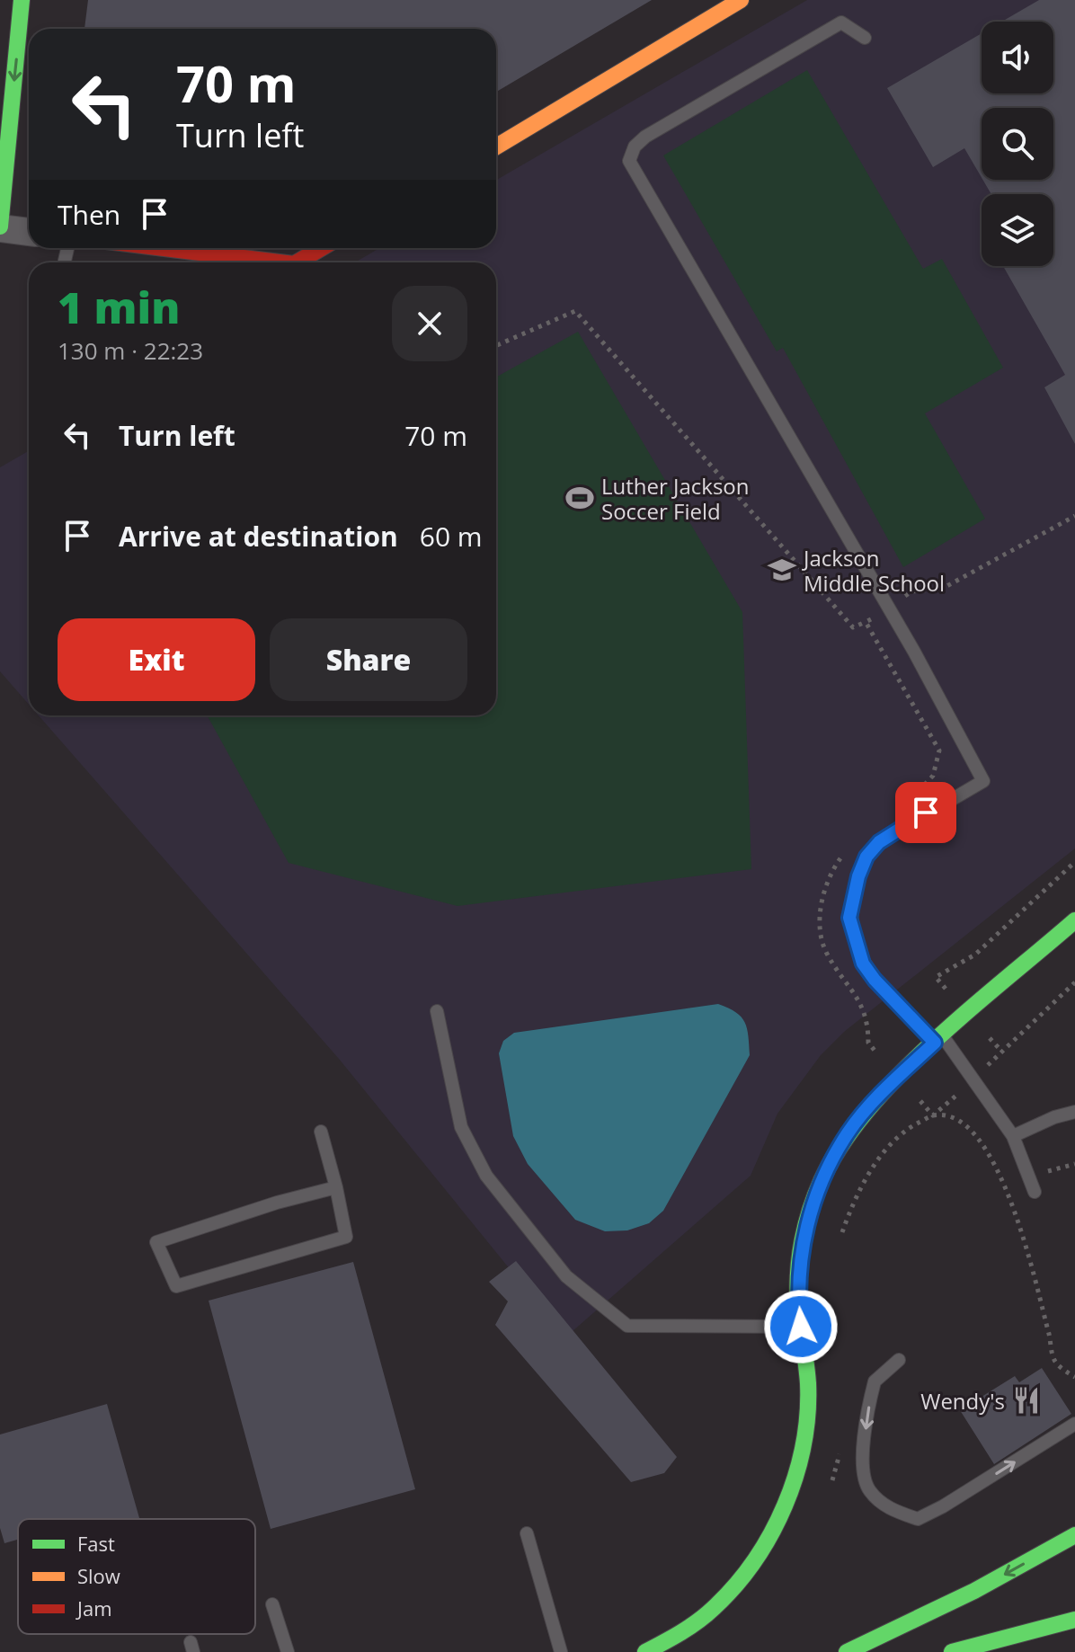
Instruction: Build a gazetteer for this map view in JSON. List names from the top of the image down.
{
  "places": {
    "sports": ["Luther Jackson Soccer Field"],
    "school or university": ["Jackson Middle School"],
    "restaurant": ["Wendy's"]
  },
  "legend": ["Fast", "Slow", "Jam"],
  "page": {
    "turn": ["70 m", "Turn left"],
    "then": "Then",
    "heading": ["1 min", "130 m · 22:23"],
    "list": [
      {
        "name": "Turn left",
        "value": "70 m"
      },
      {
        "name": "Arrive at destination",
        "value": "60 m"
      }
    ],
    "buttons": ["Exit", "Share"]
  }
}
